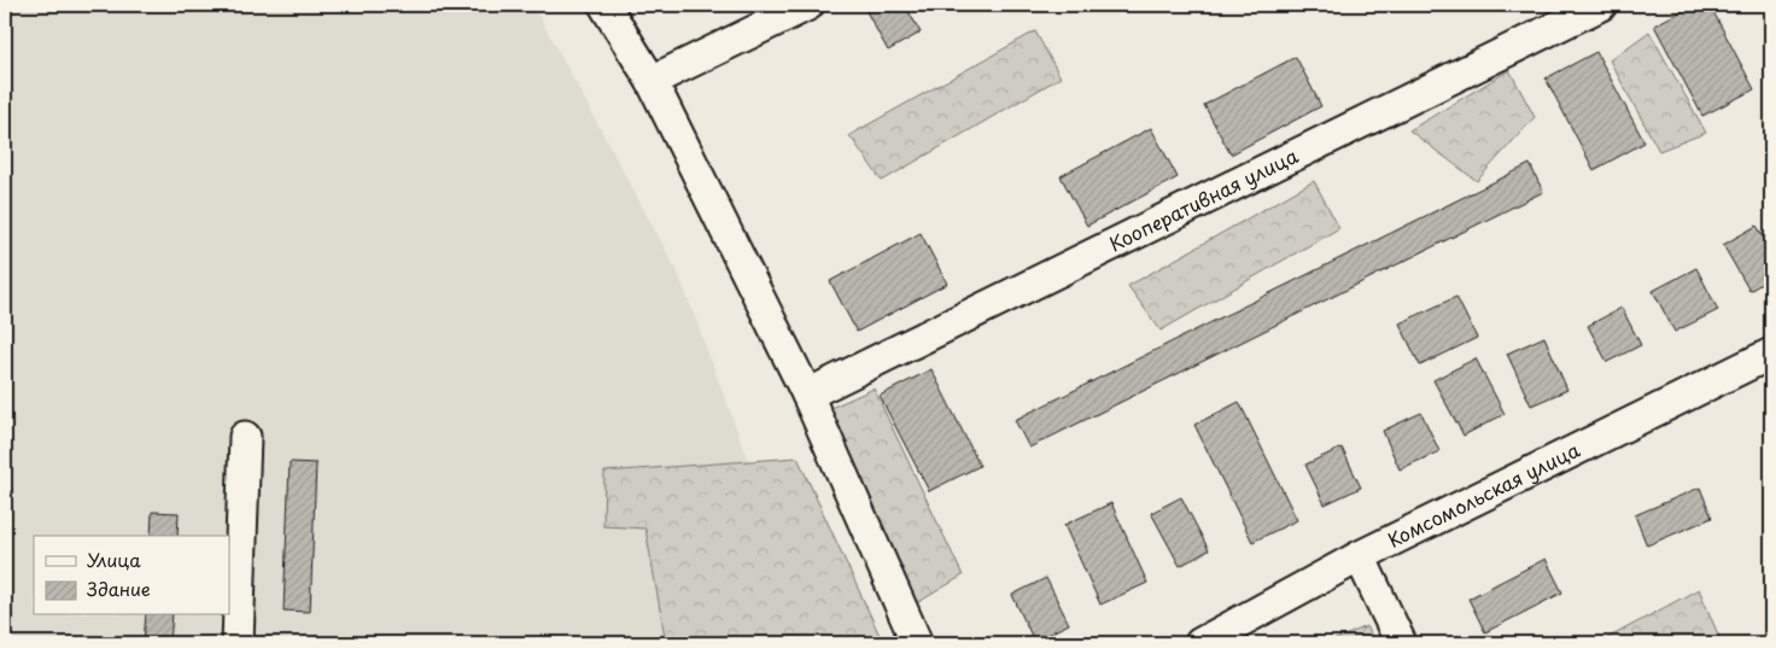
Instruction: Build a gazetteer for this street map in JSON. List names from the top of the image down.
{
  "streets": {
    "street": ["Кооперативная улица", "Комсомольская улица"]
  },
  "legend": ["Улица", "Здание"]
}
